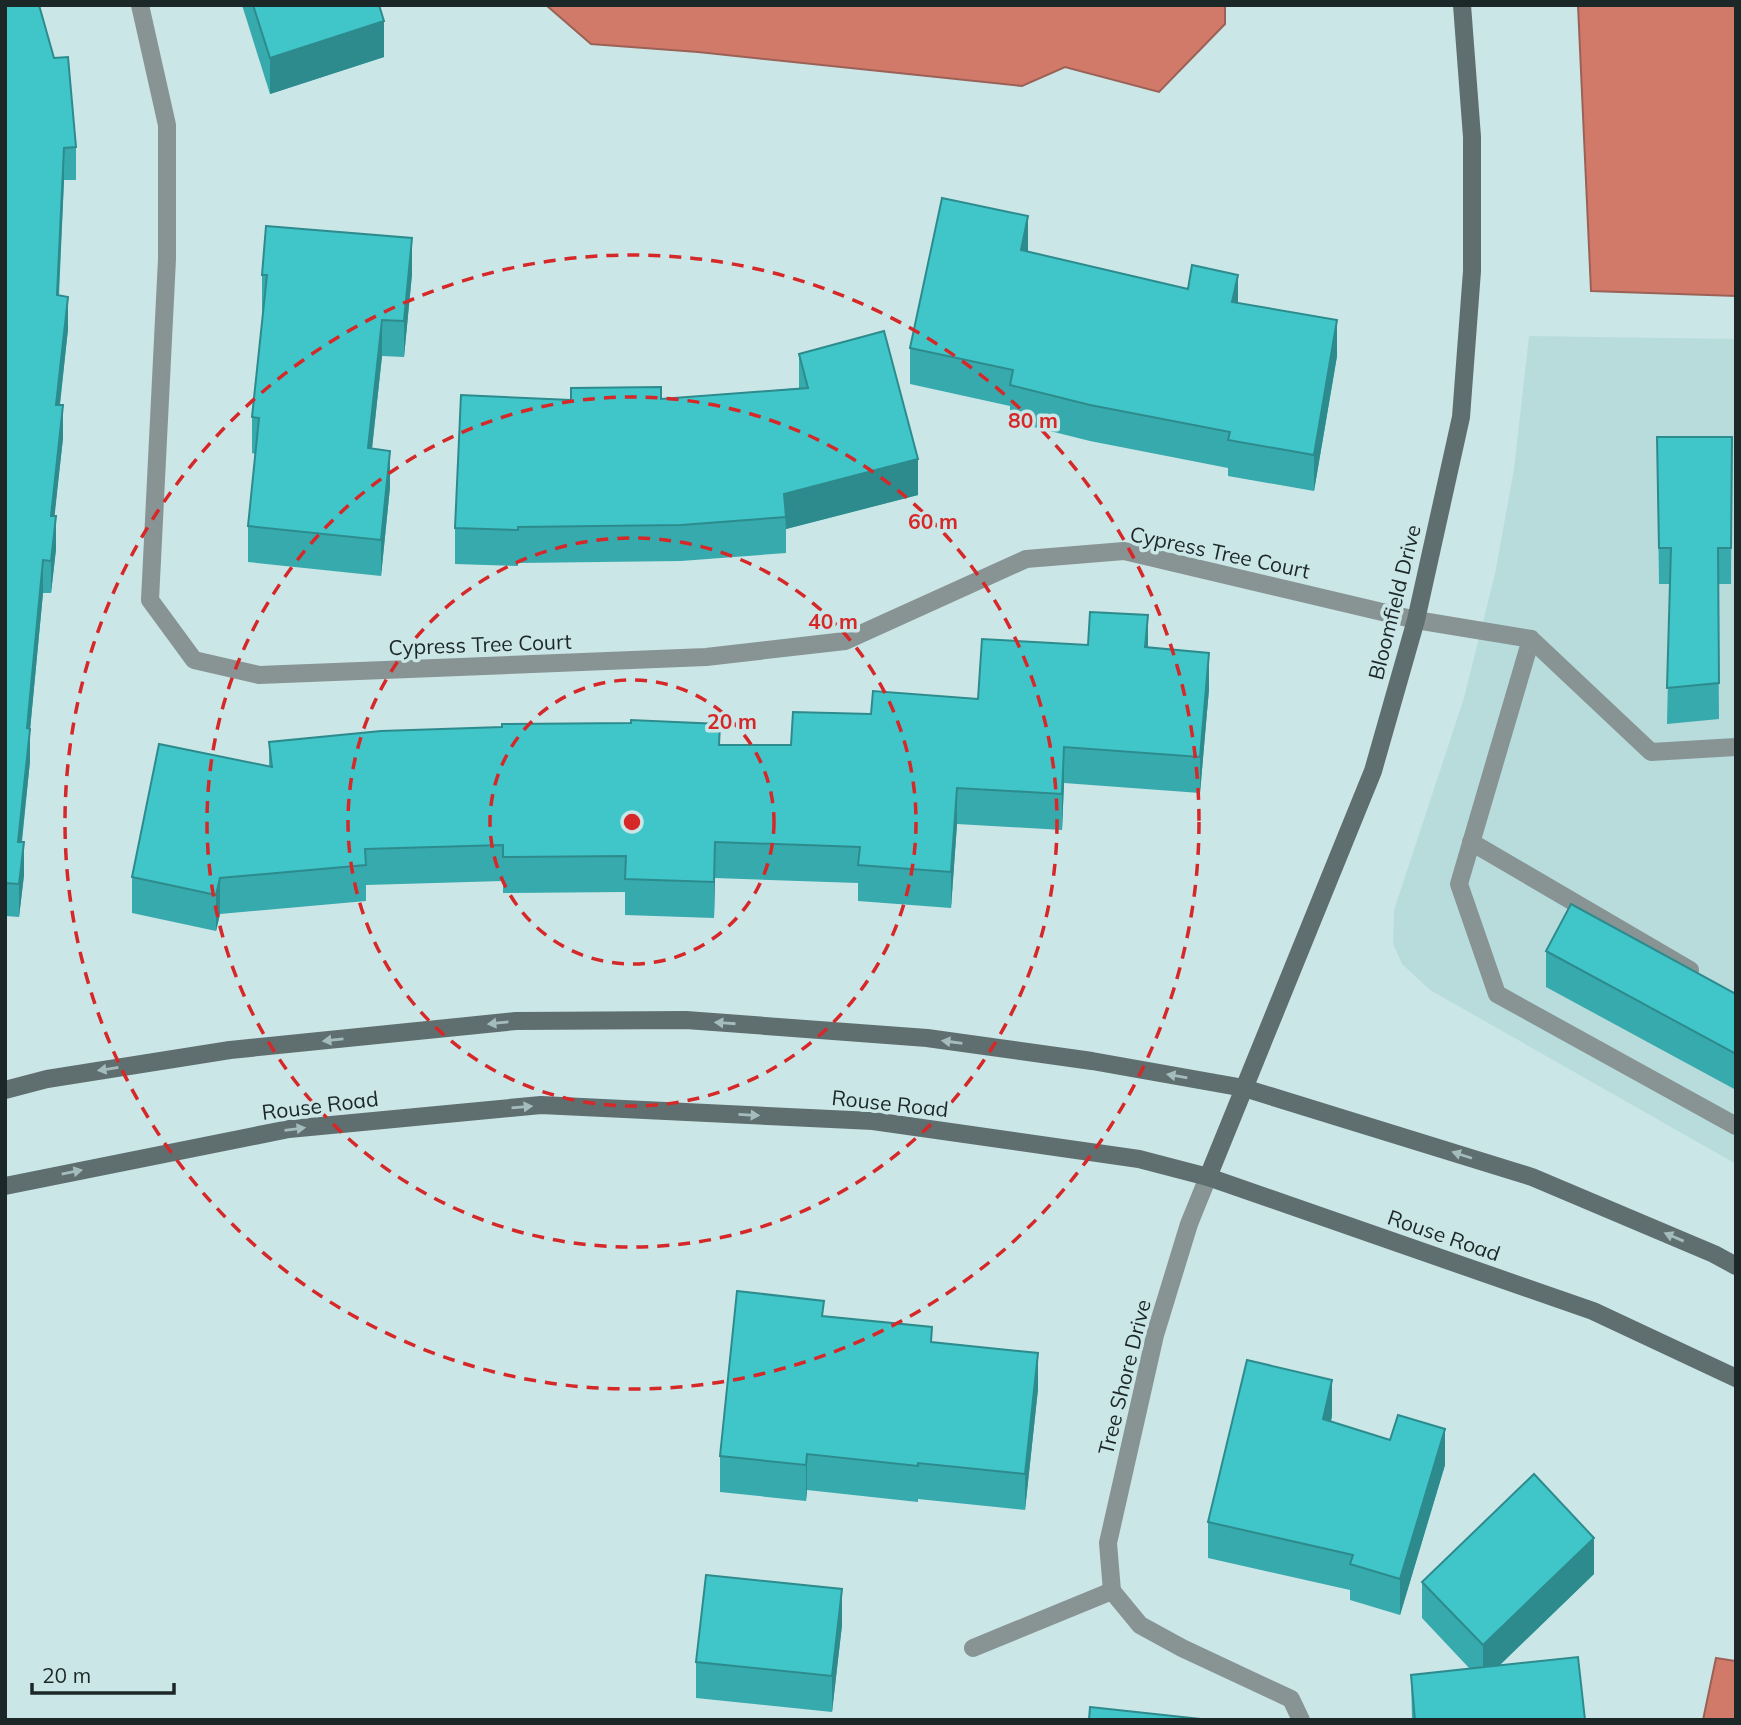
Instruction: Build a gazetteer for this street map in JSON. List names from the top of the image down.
{
  "streets": {
    "street": [
      "Cypress Tree Court",
      "Bloomfield Drive",
      "Rouse Road",
      "Tree Shore Drive"
    ]
  },
  "crossings": [
    ["Cypress Tree Court", "Bloomfield Drive"],
    ["Bloomfield Drive", "Rouse Road"],
    ["Bloomfield Drive", "Tree Shore Drive"],
    ["Rouse Road", "Tree Shore Drive"]
  ],
  "scale_bar": "20 m",
  "rings": [
    "80 m",
    "60 m",
    "40 m",
    "20 m"
  ]
}
